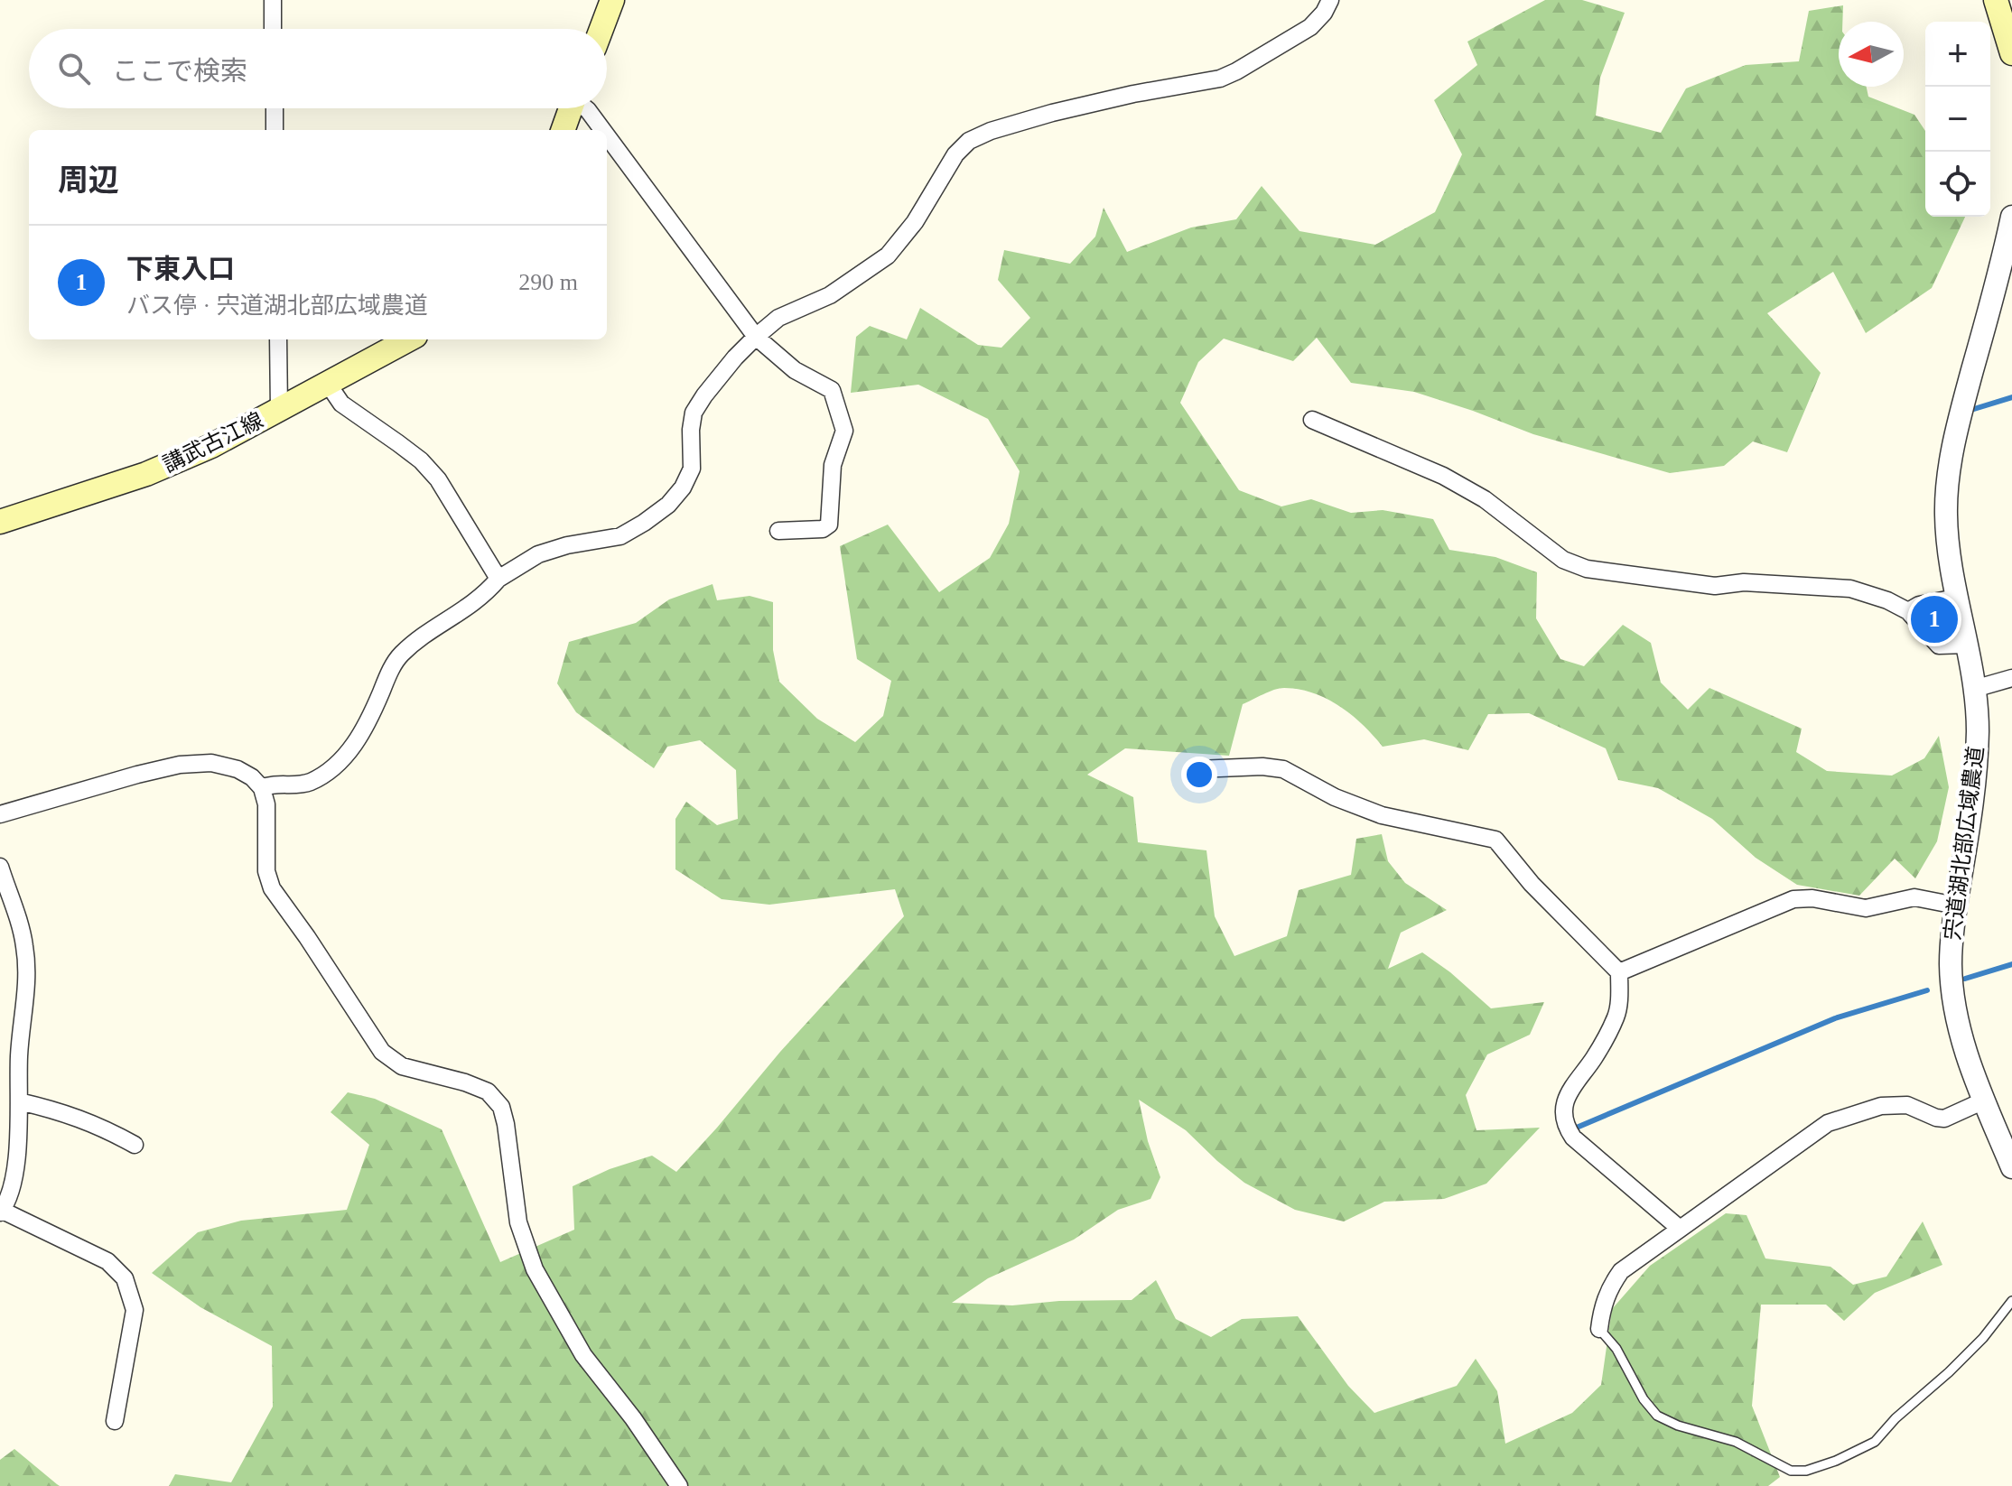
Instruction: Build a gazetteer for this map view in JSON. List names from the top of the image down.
{
  "streets": {
    "main road": ["講武古江線"],
    "street": ["宍道湖北部広域農道"]
  },
  "north": "left",
  "page": {
    "map_buttons": ["+", "−"],
    "search": "ここで検索",
    "heading": "周辺",
    "list": [
      {
        "mark": "1",
        "name": "下東入口",
        "note": "バス停 · 宍道湖北部広域農道",
        "value": "290 m"
      }
    ],
    "pins": "1"
  }
}
